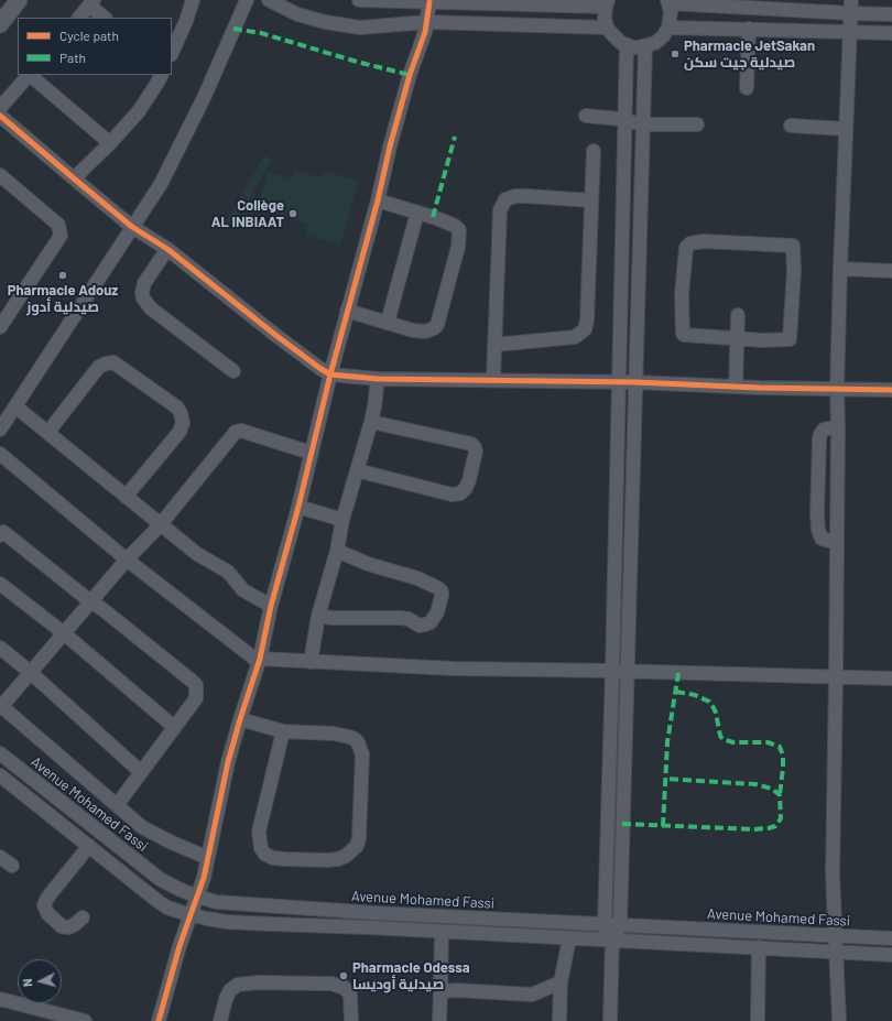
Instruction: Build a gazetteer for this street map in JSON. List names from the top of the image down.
{
  "streets": {
    "street": ["Avenue Mohamed Fassi"]
  },
  "places": [
    "Pharmacie JetSakan صيدلية جيت سكن",
    "Collège AL INBIAAT",
    "Pharmacie Adouz صيدلية أدوز",
    "Pharmacie Odessa صيدلية أوديسا"
  ],
  "legend": ["Cycle path", "Path"],
  "north": "left"
}
